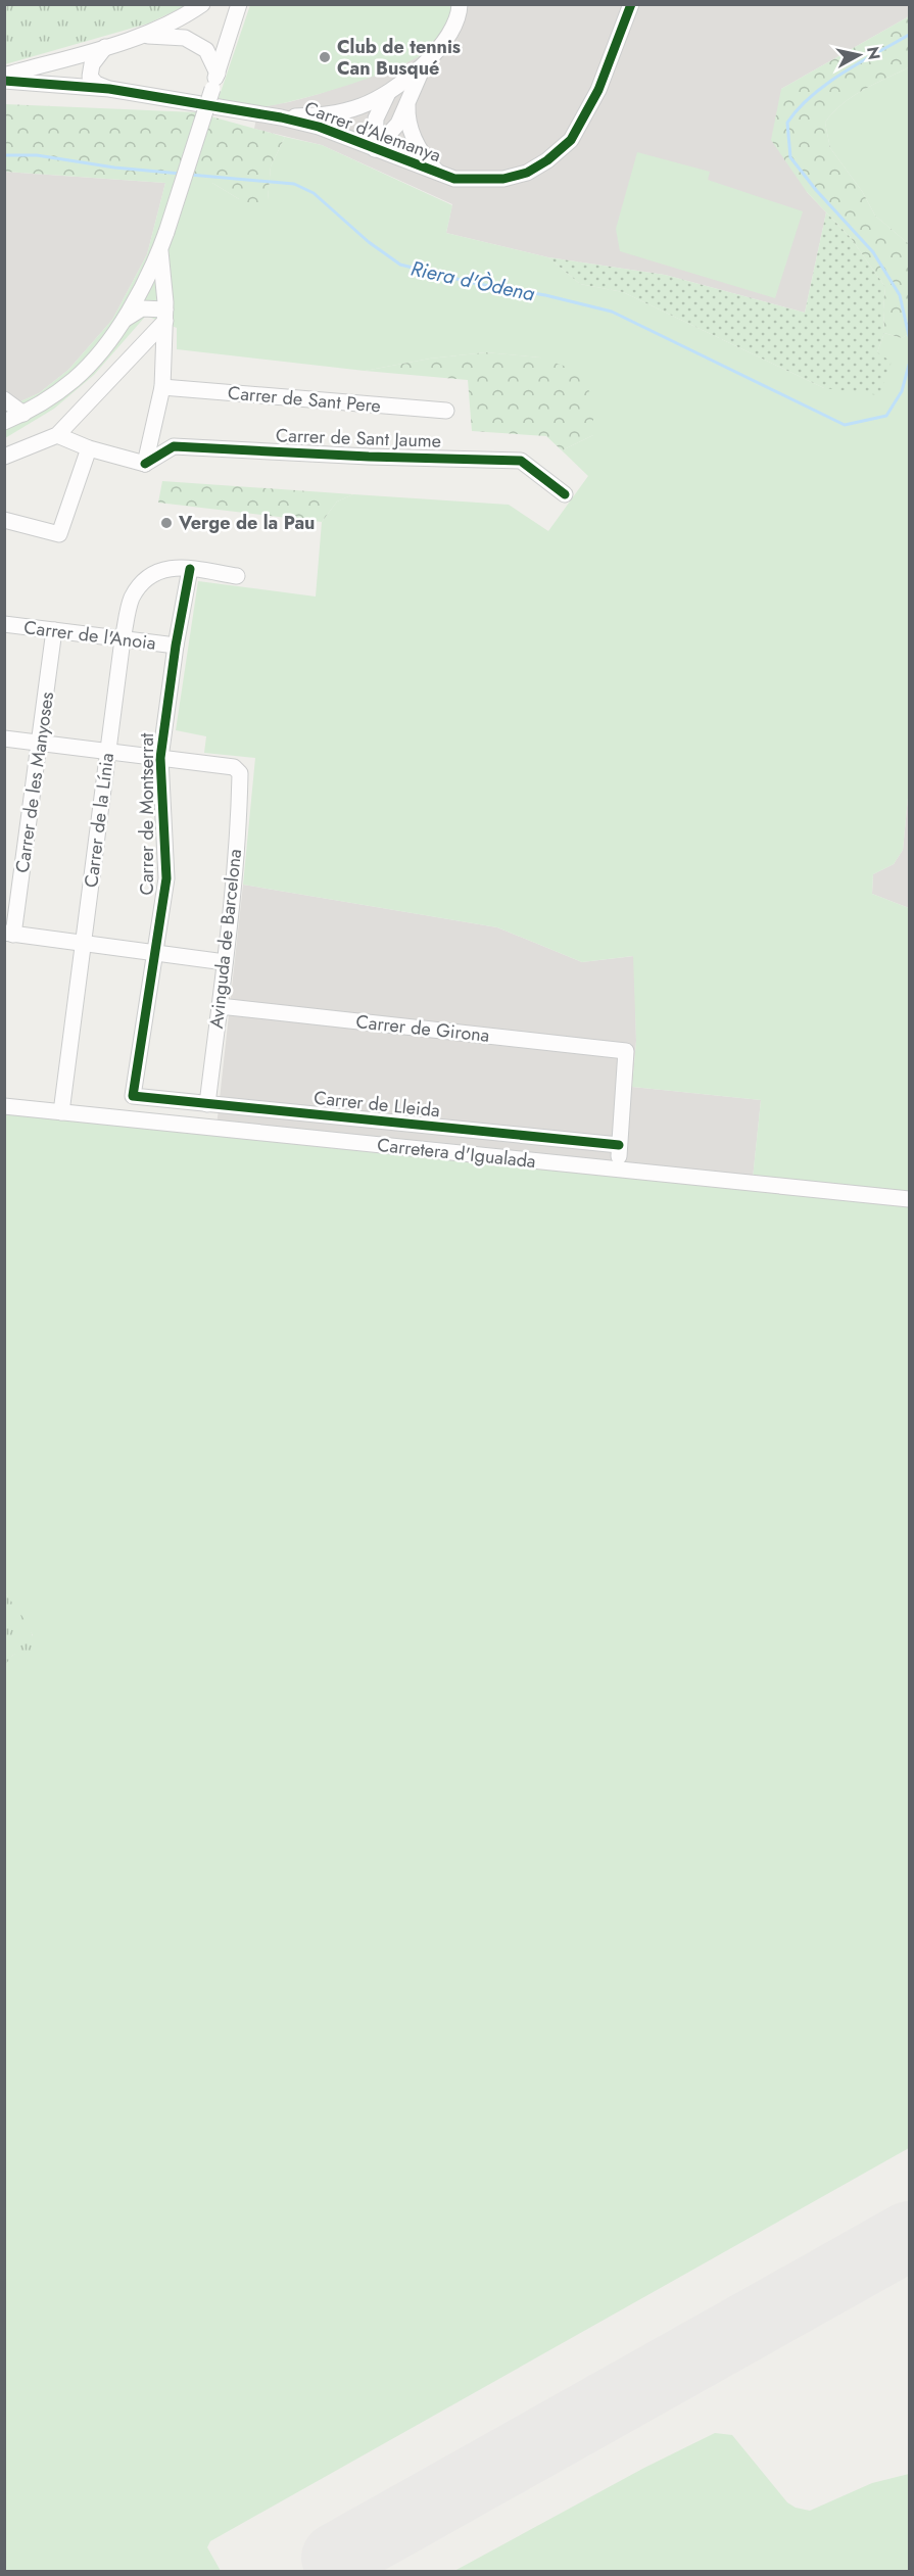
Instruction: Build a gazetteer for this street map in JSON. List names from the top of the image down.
{
  "streets": {
    "street": [
      "Carrer d'Alemanya",
      "Carrer de Sant Pere",
      "Carrer de Sant Jaume",
      "Carrer de l'Anoia",
      "Carrer de les Manyoses",
      "Carrer de Montserrat",
      "Carrer de la Línia",
      "Avinguda de Barcelona",
      "Carrer de Girona",
      "Carrer de Lleida",
      "Carretera d'Igualada"
    ]
  },
  "crossings": [
    ["Carrer de l'Anoia", "Carrer de les Manyoses"],
    ["Carrer de l'Anoia", "Carrer de Montserrat"],
    ["Carrer de l'Anoia", "Carrer de la Línia"],
    ["Carrer de Montserrat", "Carrer de la Línia"],
    ["Carrer de Montserrat", "Avinguda de Barcelona"],
    ["Carrer de Montserrat", "Carrer de Lleida"],
    ["Carrer de la Línia", "Carretera d'Igualada"],
    ["Avinguda de Barcelona", "Carrer de Girona"],
    ["Avinguda de Barcelona", "Carrer de Lleida"],
    ["Carrer de Girona", "Carrer de Lleida"]
  ],
  "water": ["Riera d'Òdena"],
  "places": ["Club de tennis Can Busqué", "Verge de la Pau"],
  "north": "right"
}
